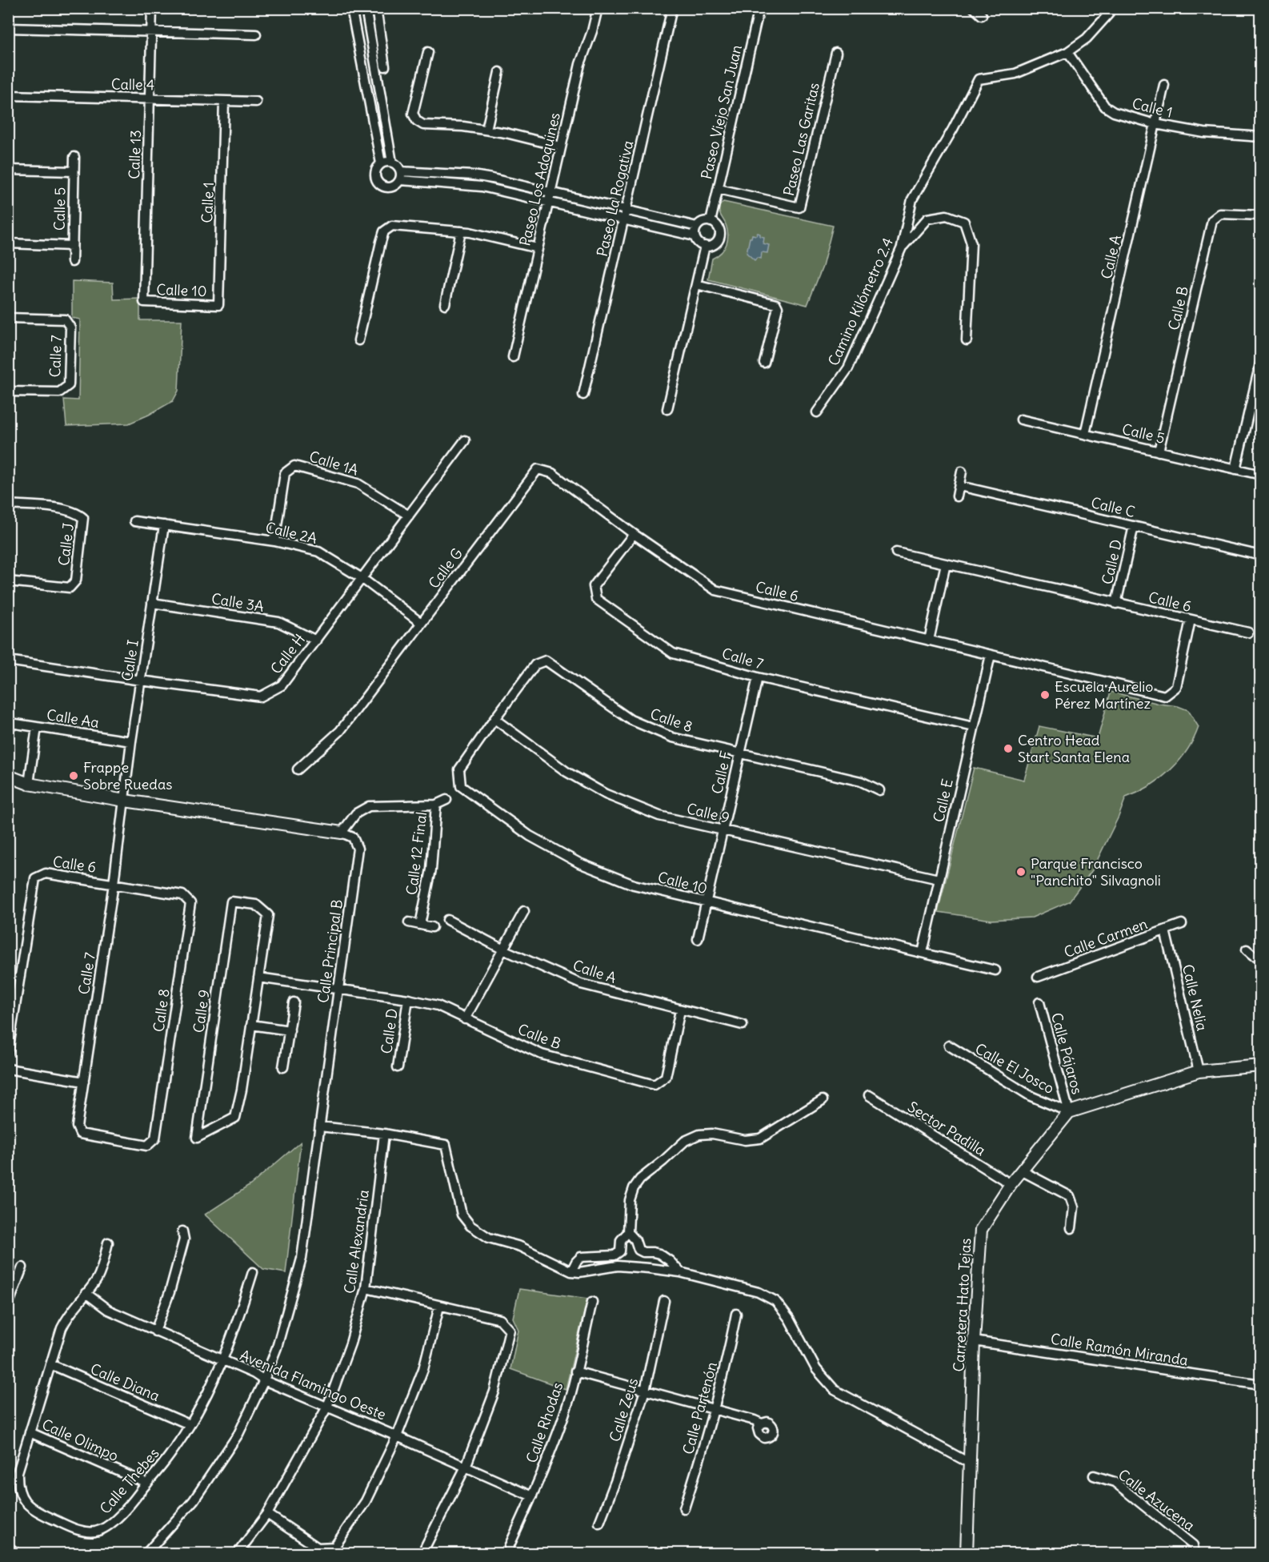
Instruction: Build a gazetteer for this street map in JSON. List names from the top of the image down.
{
  "streets": {
    "street": [
      "Calle 4",
      "Calle 1",
      "Paseo Viejo San Juan",
      "Paseo Las Garitas",
      "Calle 13",
      "Paseo Los Adoquines",
      "Paseo La Rogativa",
      "Calle 5",
      "Calle A",
      "Calle 10",
      "Camino Kilómetro 2.4",
      "Calle B",
      "Calle 7",
      "Calle 1A",
      "Calle C",
      "Calle 2A",
      "Calle J",
      "Calle D",
      "Calle G",
      "Calle 6",
      "Calle 3A",
      "Calle H",
      "Calle I",
      "Calle Aa",
      "Calle 8",
      "Calle F",
      "Calle E",
      "Calle 9",
      "Calle 12 Final",
      "Calle Carmen",
      "Calle Principal B",
      "Calle Nelia",
      "Calle Pájaros",
      "Calle El Josco",
      "Sector Padilla",
      "Calle Alexandria",
      "Carretera Hato Tejas",
      "Calle Ramón Miranda",
      "Calle Diana",
      "Avenida Flamingo Oeste",
      "Calle Partenón",
      "Calle Zeus",
      "Calle Rhodas",
      "Calle Olimpo",
      "Calle Thebes",
      "Calle Azucena"
    ]
  },
  "crossings": [
    ["Calle 4", "Calle 1"],
    ["Calle 4", "Calle 13"],
    ["Calle 1", "Calle A"],
    ["Calle 1", "Calle 10"],
    ["Calle 1", "Camino Kilómetro 2.4"],
    ["Paseo Viejo San Juan", "Paseo Las Garitas"],
    ["Calle 13", "Calle 10"],
    ["Calle 5", "Calle A"],
    ["Calle 5", "Calle B"],
    ["Calle A", "Calle B"],
    ["Calle 10", "Calle 8"],
    ["Calle 10", "Calle F"],
    ["Calle 10", "Calle E"],
    ["Calle 10", "Calle 9"],
    ["Calle B", "Calle D"],
    ["Calle B", "Calle Principal B"],
    ["Calle 7", "Calle G"],
    ["Calle 7", "Calle 6"],
    ["Calle 7", "Calle I"],
    ["Calle 7", "Calle 8"],
    ["Calle 7", "Calle F"],
    ["Calle 7", "Calle E"],
    ["Calle 1A", "Calle 2A"],
    ["Calle 1A", "Calle H"],
    ["Calle C", "Calle D"],
    ["Calle 2A", "Calle G"],
    ["Calle 2A", "Calle H"],
    ["Calle 2A", "Calle I"],
    ["Calle D", "Calle 6"],
    ["Calle G", "Calle 6"],
    ["Calle 6", "Calle 8"],
    ["Calle 6", "Calle E"],
    ["Calle 3A", "Calle H"],
    ["Calle 3A", "Calle I"],
    ["Calle H", "Calle I"],
    ["Calle I", "Calle Aa"],
    ["Calle 8", "Calle F"],
    ["Calle 8", "Calle 9"],
    ["Calle F", "Calle 9"],
    ["Calle E", "Calle 9"],
    ["Calle 12 Final", "Calle Principal B"],
    ["Calle Carmen", "Calle Nelia"],
    ["Calle Principal B", "Avenida Flamingo Oeste"],
    ["Calle Pájaros", "Calle El Josco"],
    ["Calle Pájaros", "Carretera Hato Tejas"],
    ["Calle El Josco", "Carretera Hato Tejas"],
    ["Sector Padilla", "Carretera Hato Tejas"],
    ["Calle Alexandria", "Avenida Flamingo Oeste"],
    ["Carretera Hato Tejas", "Calle Ramón Miranda"],
    ["Calle Diana", "Calle Thebes"],
    ["Avenida Flamingo Oeste", "Calle Rhodas"],
    ["Avenida Flamingo Oeste", "Calle Thebes"],
    ["Calle Olimpo", "Calle Thebes"]
  ],
  "places": [
    "Escuela Aurelio Pérez Martínez",
    "Centro Head Start Santa Elena",
    "Frappe Sobre Ruedas",
    "Parque Francisco \"Panchito\" Silvagnoli"
  ]
}
